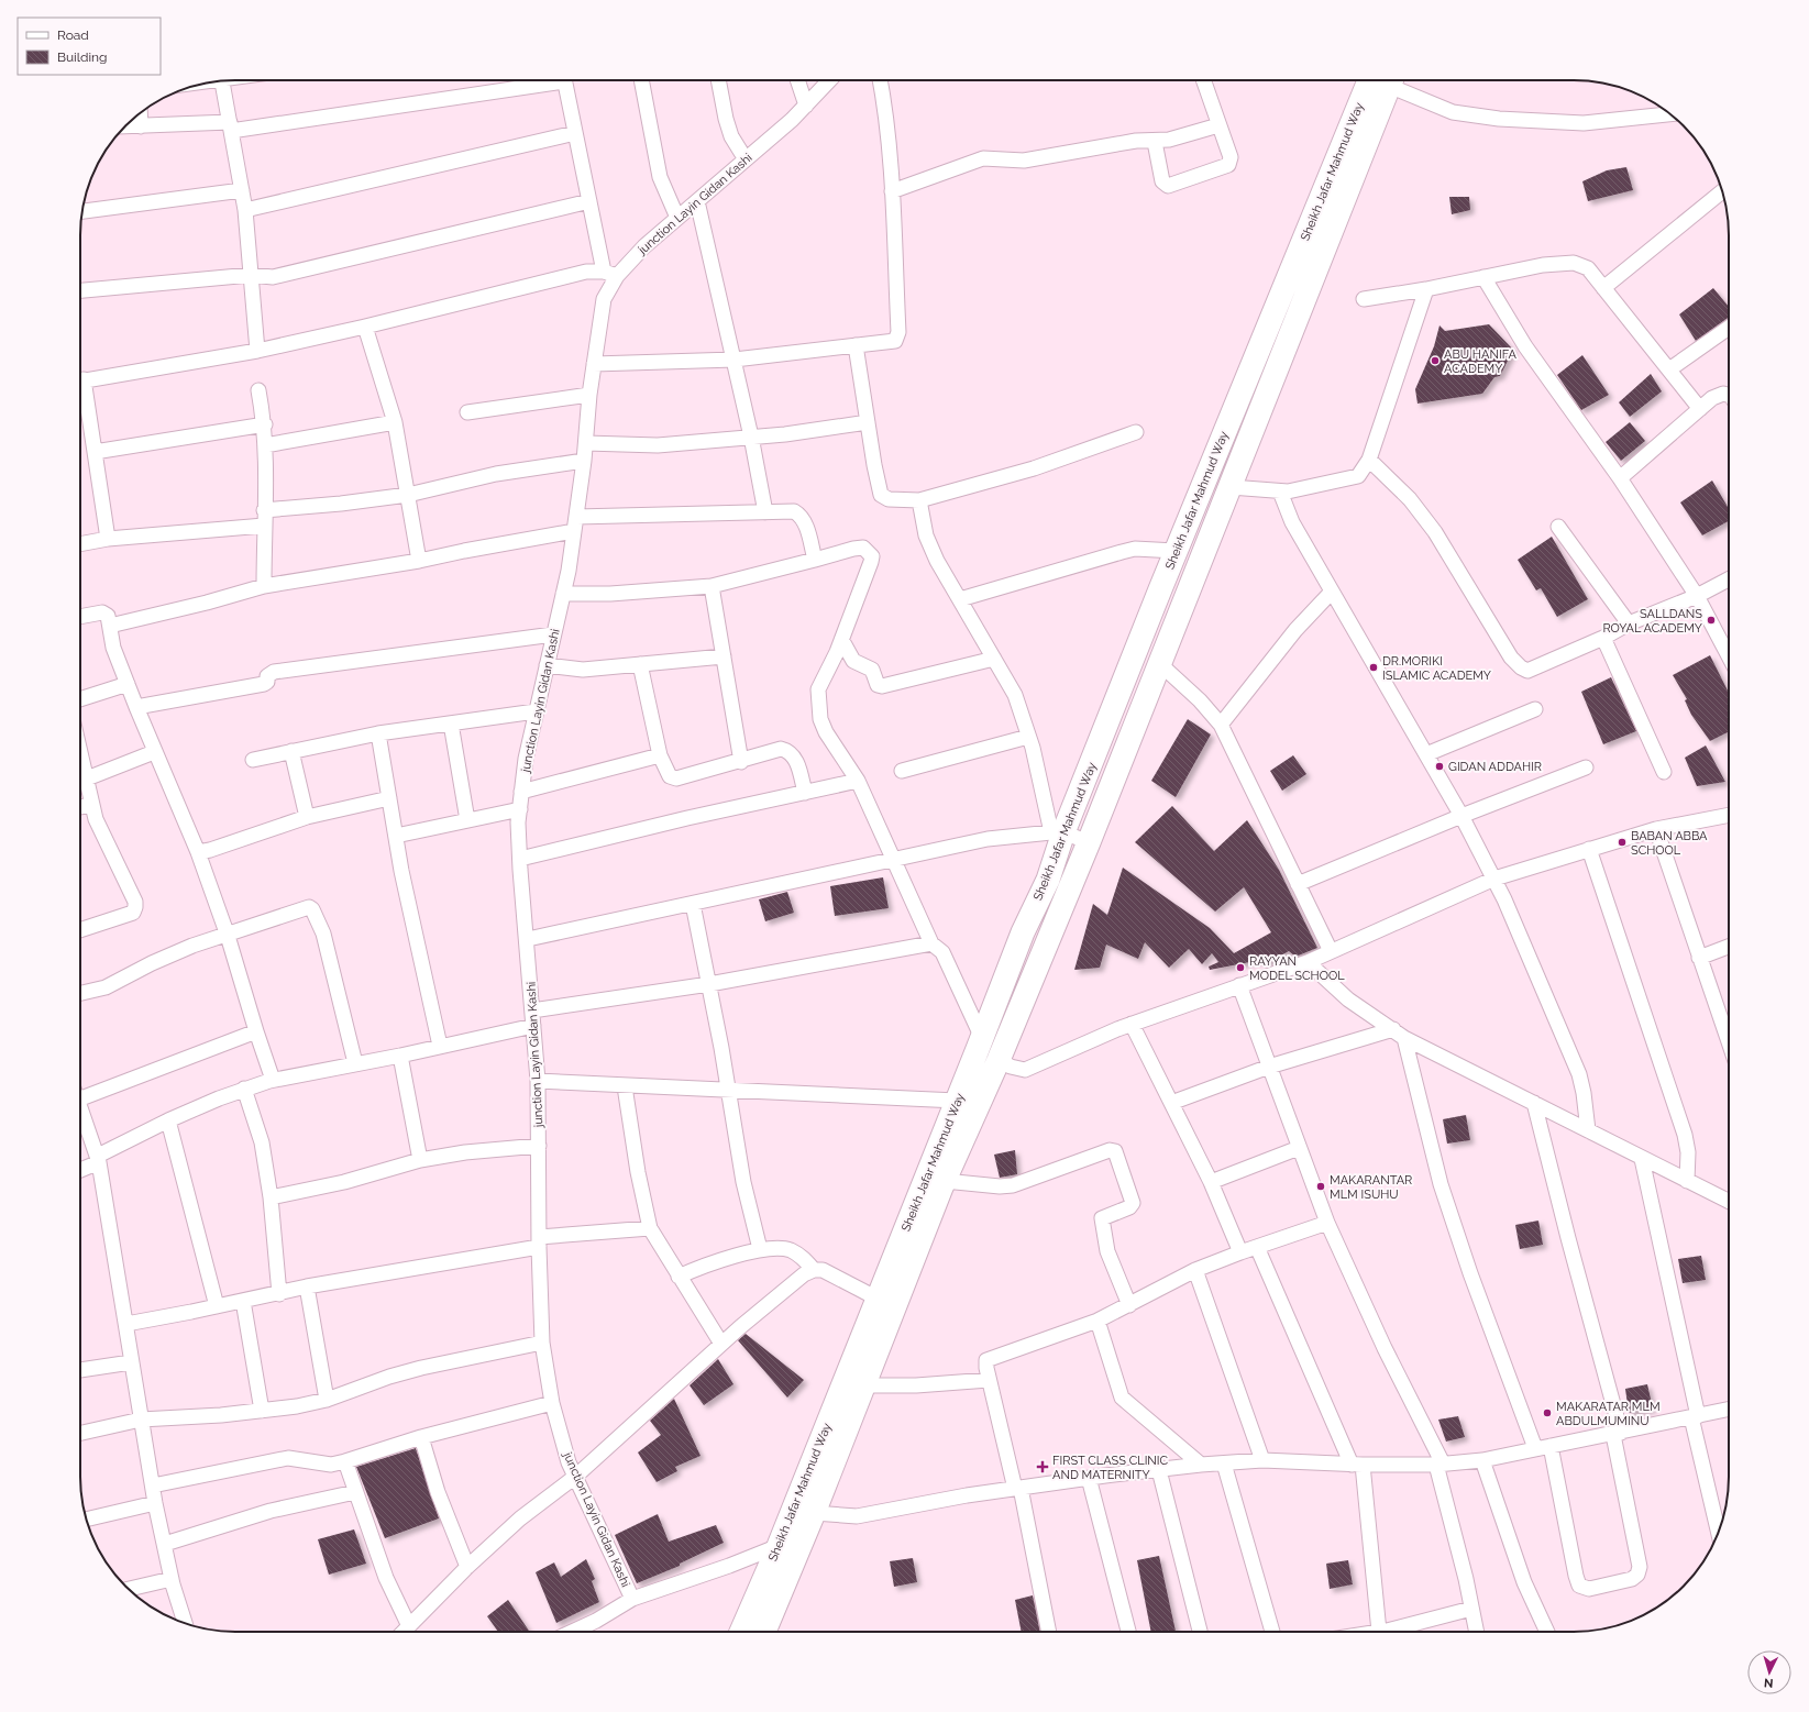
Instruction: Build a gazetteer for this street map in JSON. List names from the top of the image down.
{
  "streets": {
    "main road": ["Sheikh Jafar Mahmud Way"],
    "street": ["junction Layin Gidan Kashi"]
  },
  "places": {
    "other": [
      "ABU HANIFA ACADEMY",
      "SALLDANS ROYAL ACADEMY",
      "DR.MORIKI ISLAMIC ACADEMY",
      "GIDAN ADDAHIR",
      "BABAN ABBA SCHOOL",
      "RAYYAN MODEL SCHOOL",
      "MAKARANTAR MLM ISUHU",
      "MAKARATAR MLM ABDULMUMINU"
    ],
    "health": ["FIRST CLASS CLINIC AND MATERNITY"]
  },
  "legend": ["Road", "Building"],
  "north": "bottom"
}
